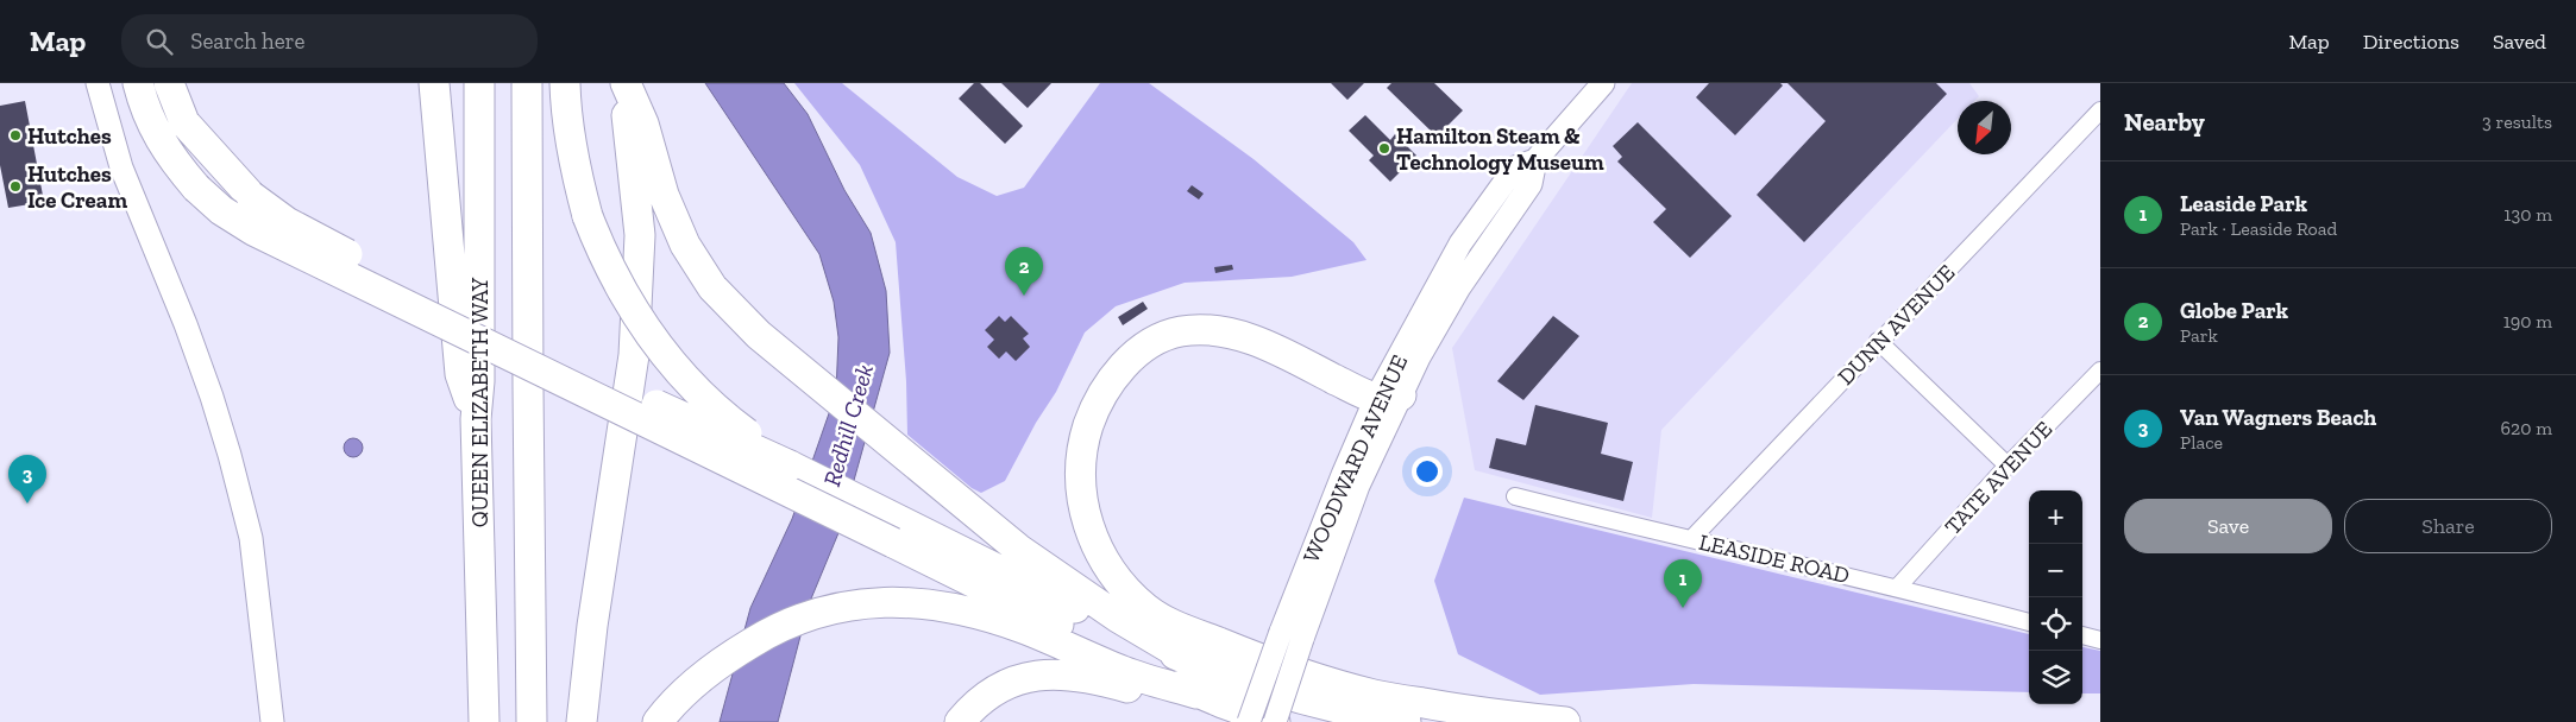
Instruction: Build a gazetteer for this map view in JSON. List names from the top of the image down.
{
  "streets": {
    "highway": ["QUEEN ELIZABETH WAY"],
    "main road": ["WOODWARD AVENUE"],
    "street": ["DUNN AVENUE", "TATE AVENUE", "LEASIDE ROAD"]
  },
  "crossings": [
    ["DUNN AVENUE", "LEASIDE ROAD"],
    ["TATE AVENUE", "LEASIDE ROAD"]
  ],
  "water": ["Redhill Creek"],
  "places": ["Hutches", "Hamilton Steam & Technology Museum", "Hutches Ice Cream"],
  "north": "bottom left",
  "page": {
    "header": "Map",
    "search": "Search here",
    "nav": ["Map", "Directions", "Saved"],
    "heading": ["Nearby", "3 results"],
    "list": [
      {
        "mark": "1",
        "name": "Leaside Park",
        "note": "Park · Leaside Road",
        "value": "130 m"
      },
      {
        "mark": "2",
        "name": "Globe Park",
        "note": "Park",
        "value": "190 m"
      },
      {
        "mark": "3",
        "name": "Van Wagners Beach",
        "note": "Place",
        "value": "620 m"
      }
    ],
    "pins": ["2", "3", "1"],
    "buttons": ["Save", "Share"],
    "map_buttons": ["+", "−"]
  }
}
